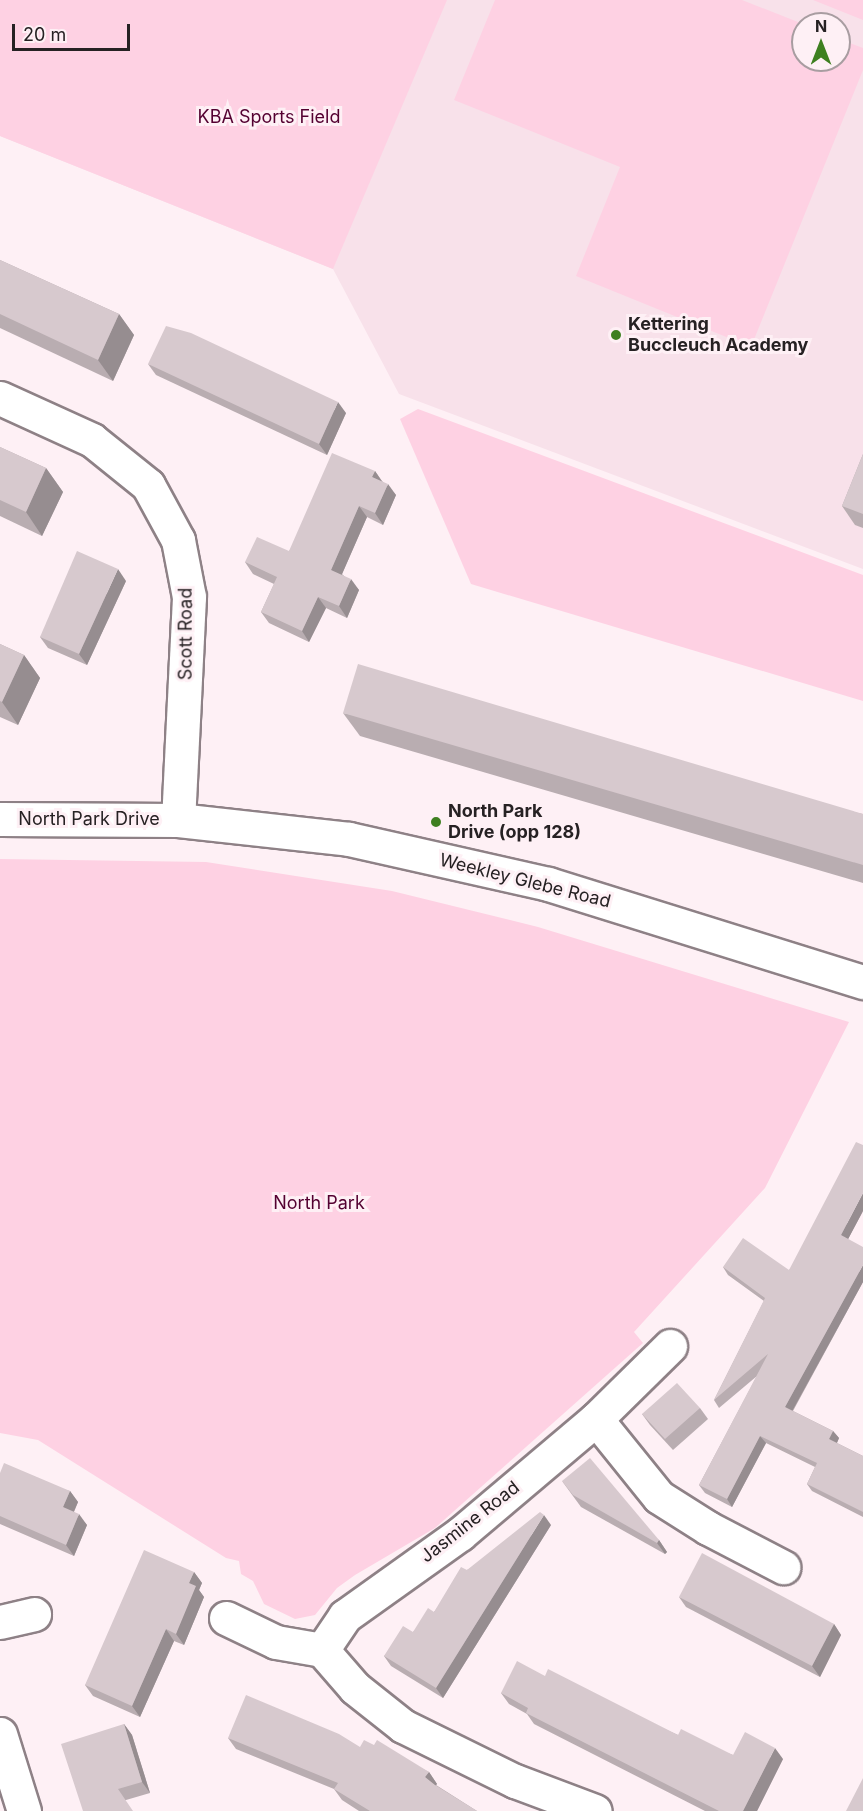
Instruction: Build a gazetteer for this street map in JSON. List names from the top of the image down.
{
  "streets": {
    "street": [
      "Scott Road",
      "North Park Drive",
      "Weekley Glebe Road",
      "Jasmine Road"
    ]
  },
  "crossings": [
    ["Scott Road", "North Park Drive"],
    ["Scott Road", "Weekley Glebe Road"],
    ["North Park Drive", "Weekley Glebe Road"]
  ],
  "parks": ["KBA Sports Field", "North Park"],
  "places": ["Kettering Buccleuch Academy", "North Park Drive (opp 128)"],
  "scale_bar": "20 m",
  "north": "top"
}
